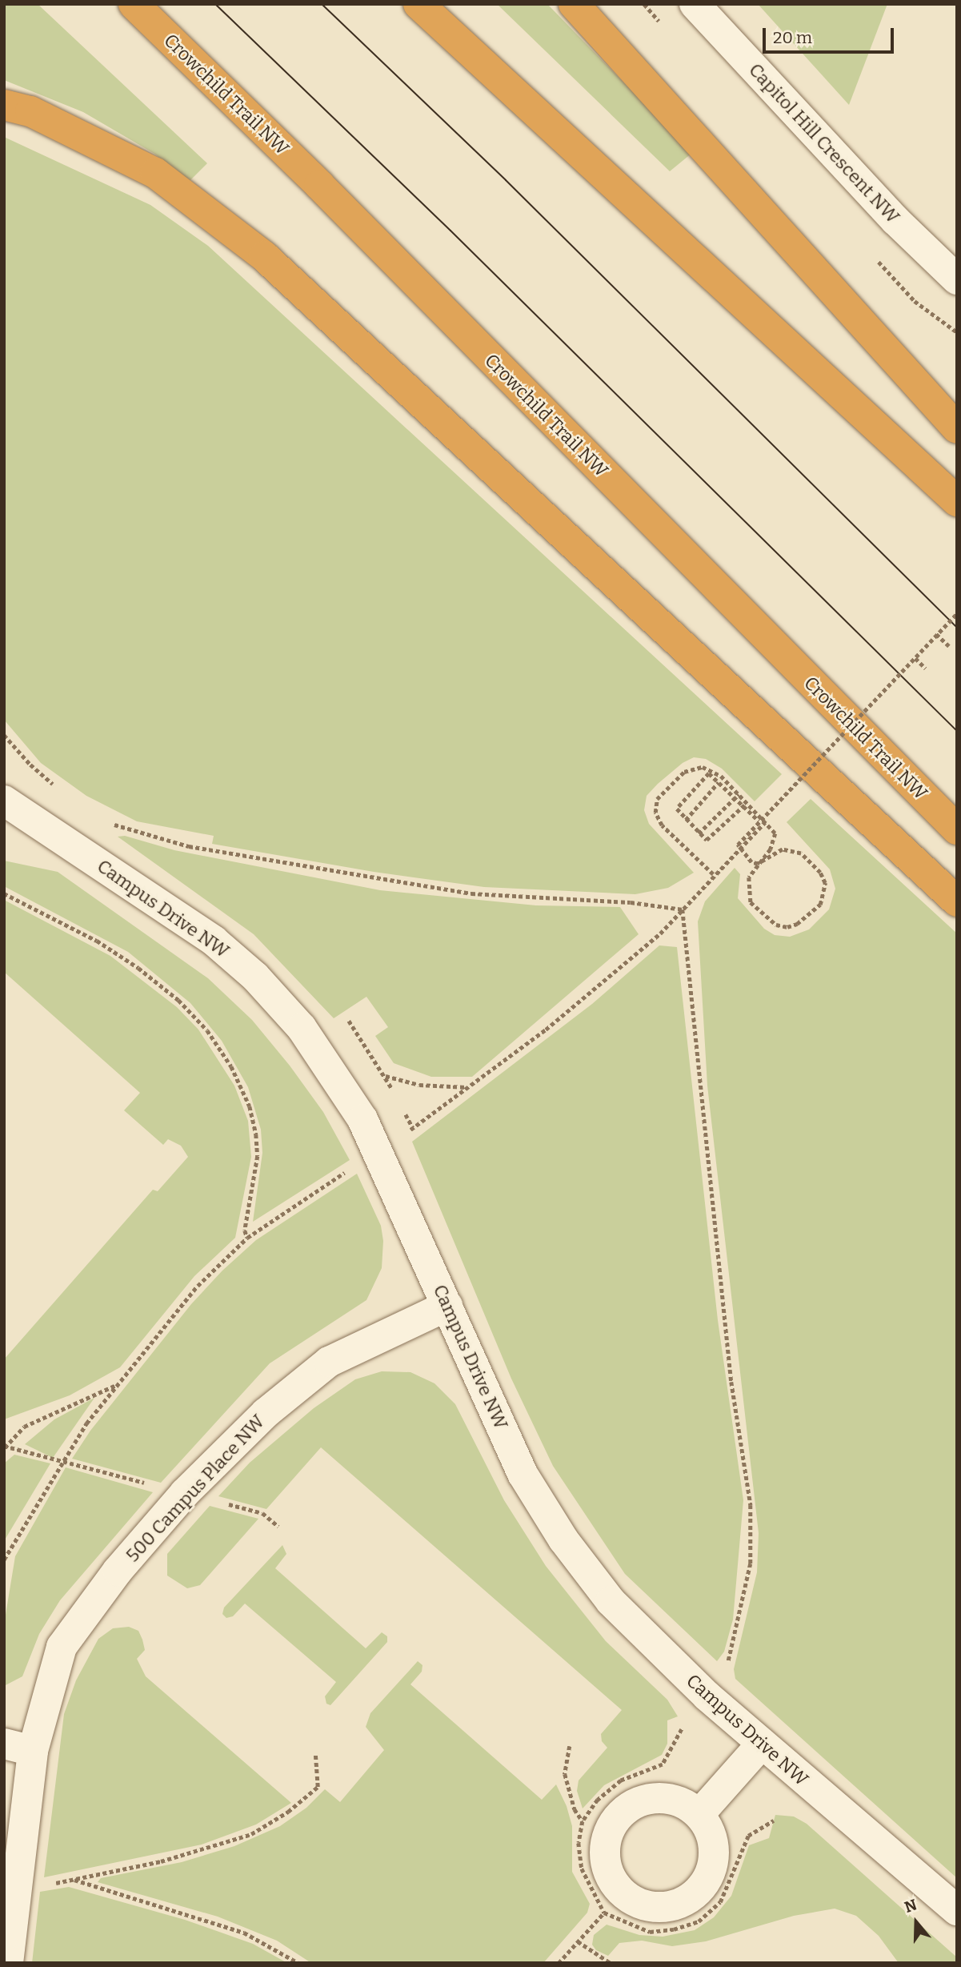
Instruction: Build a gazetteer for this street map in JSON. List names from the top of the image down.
{
  "streets": {
    "highway": ["Crowchild Trail NW"],
    "street": ["Capitol Hill Crescent NW", "Campus Drive NW", "500 Campus Place NW"]
  },
  "crossings": [
    ["Campus Drive NW", "500 Campus Place NW"]
  ],
  "scale_bar": "20 m",
  "north": "top"
}
